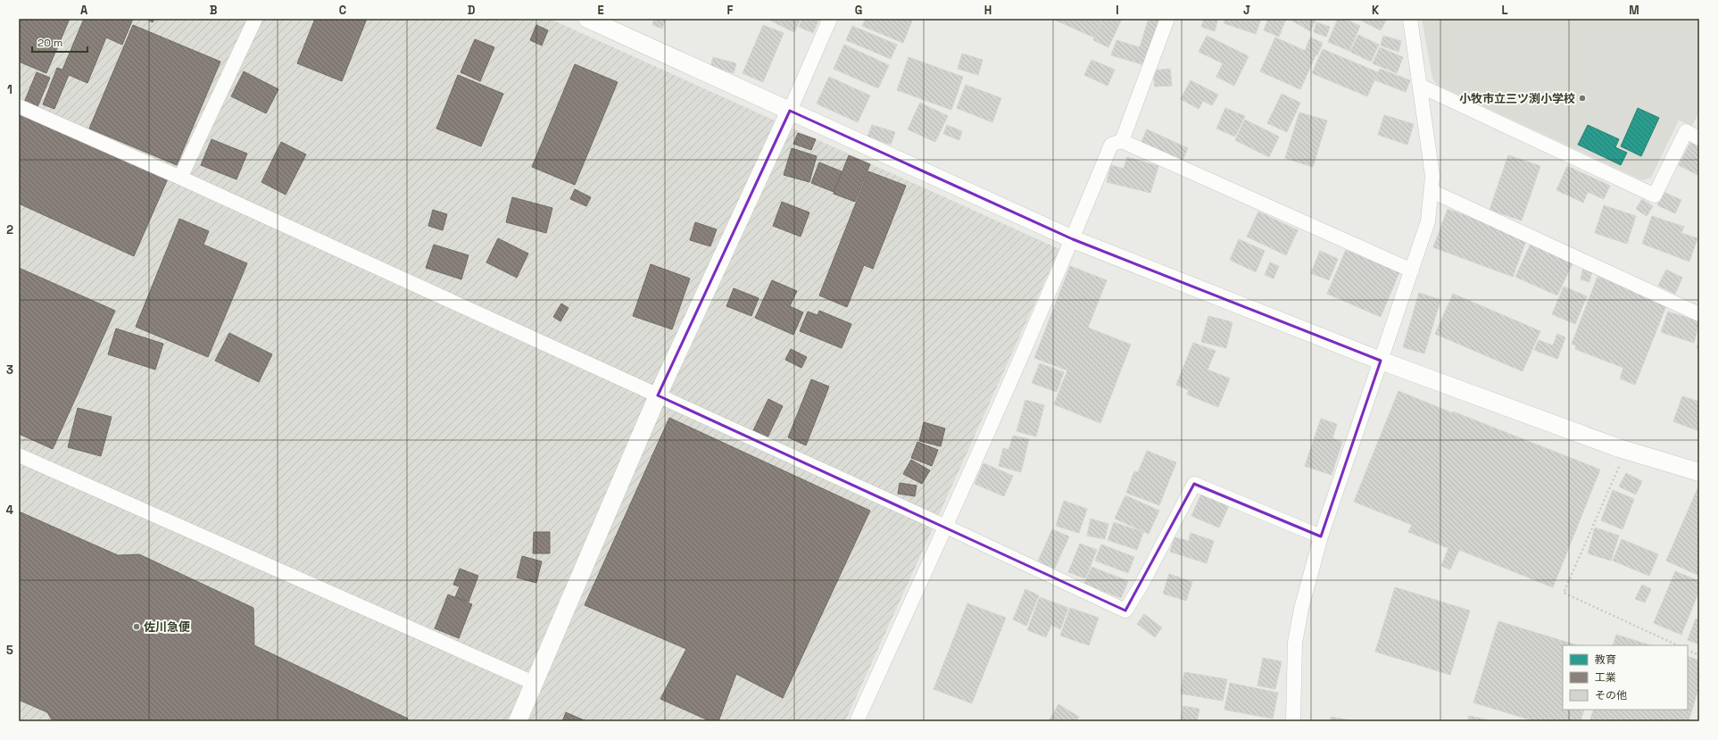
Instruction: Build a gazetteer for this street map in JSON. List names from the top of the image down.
{
  "places": ["小牧市立三ツ渕小学校", "佐川急便"],
  "legend": ["教育", "工業", "その他"],
  "scale_bar": "20 m",
  "grid": {
    "columns": [
      "A",
      "B",
      "C",
      "D",
      "E",
      "F",
      "G",
      "H",
      "I",
      "J",
      "K",
      "L",
      "M"
    ],
    "rows": [
      "1",
      "2",
      "3",
      "4",
      "5"
    ]
  }
}
